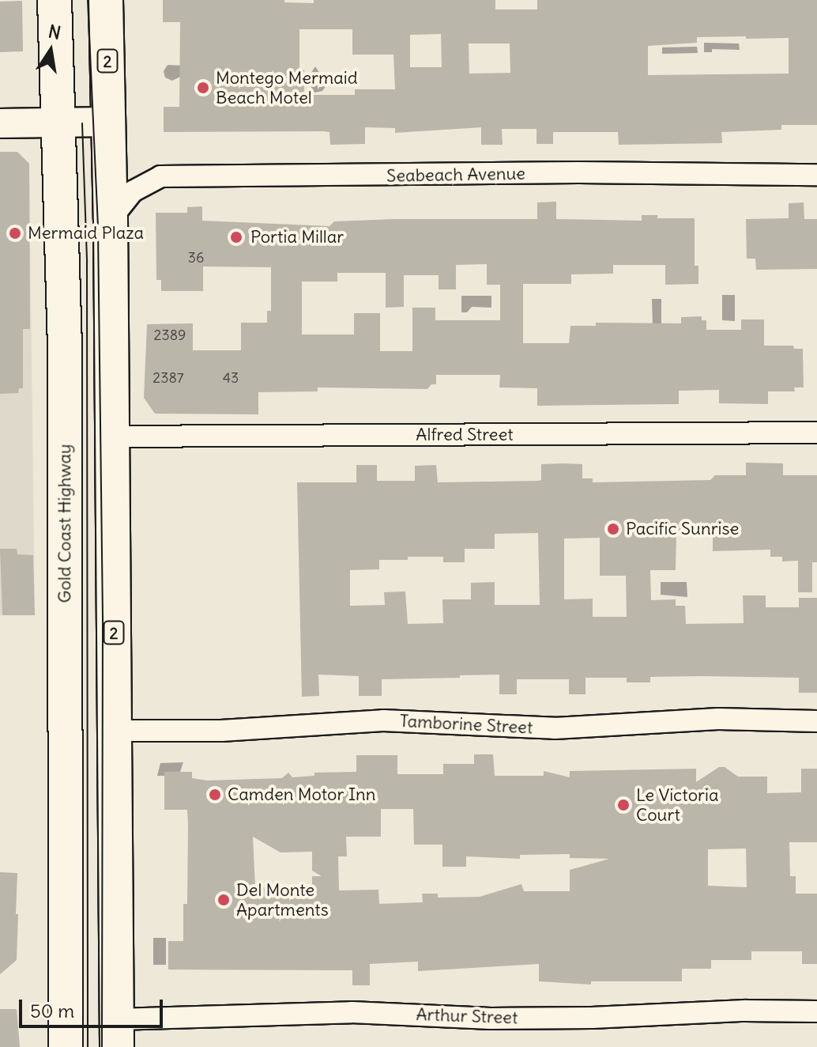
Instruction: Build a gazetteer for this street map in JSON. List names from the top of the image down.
{
  "streets": {
    "highway": ["2", "Gold Coast Highway"],
    "street": [
      "Seabeach Avenue",
      "Alfred Street",
      "Tamborine Street",
      "Arthur Street"
    ]
  },
  "crossings": [
    ["2", "Seabeach Avenue"],
    ["2", "Alfred Street"],
    ["2", "Tamborine Street"],
    ["2", "Arthur Street"]
  ],
  "places": [
    "Montego Mermaid Beach Motel",
    "Mermaid Plaza",
    "Portia Millar",
    "Pacific Sunrise",
    "Camden Motor Inn",
    "Le Victoria Court",
    "Del Monte Apartments"
  ],
  "house_numbers": [
    "36",
    "2389",
    "2387",
    "43"
  ],
  "scale_bar": "50 m",
  "north": "top"
}
